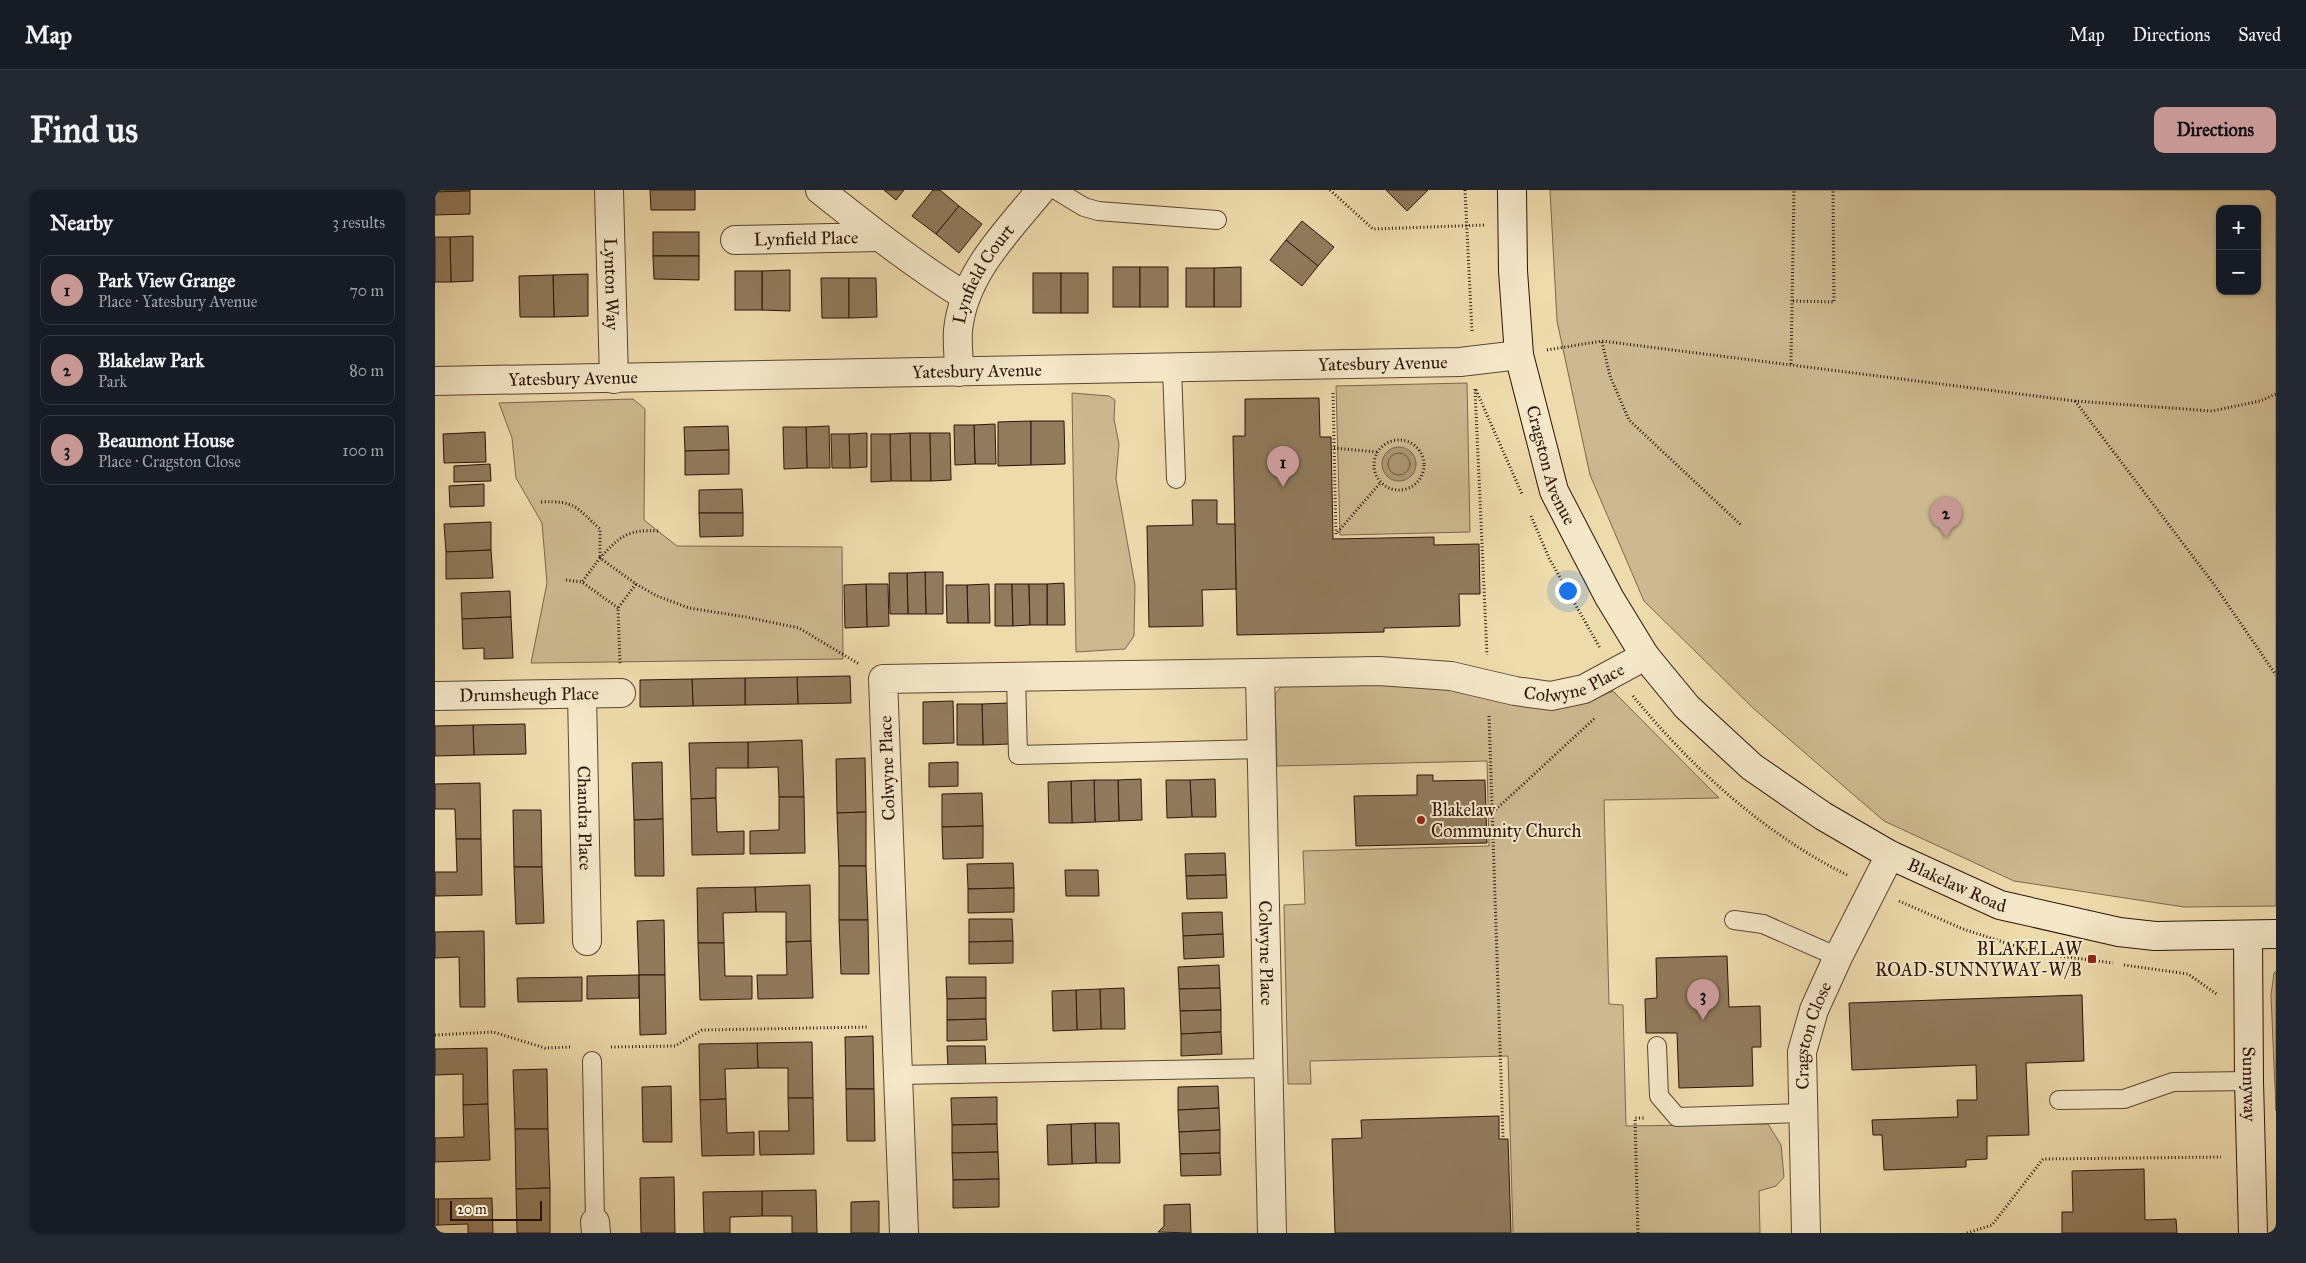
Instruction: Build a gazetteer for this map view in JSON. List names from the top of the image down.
{
  "streets": {
    "street": [
      "Lynfield Place",
      "Lynfield Court",
      "Lynton Way",
      "Yatesbury Avenue",
      "Cragston Avenue",
      "Colwyne Place",
      "Drumsheugh Place",
      "Chandra Place",
      "Blakelaw Road",
      "Cragston Close",
      "Sunnyway"
    ]
  },
  "crossings": [
    ["Lynfield Place", "Lynfield Court"],
    ["Lynfield Court", "Yatesbury Avenue"],
    ["Lynton Way", "Yatesbury Avenue"],
    ["Yatesbury Avenue", "Cragston Avenue"],
    ["Cragston Avenue", "Colwyne Place"],
    ["Cragston Avenue", "Blakelaw Road"],
    ["Drumsheugh Place", "Chandra Place"],
    ["Blakelaw Road", "Cragston Close"],
    ["Blakelaw Road", "Sunnyway"]
  ],
  "places": {
    "other": ["Blakelaw Community Church"],
    "transit": ["BLAKELAW ROAD-SUNNYWAY-W/B"]
  },
  "scale_bar": "20 m",
  "page": {
    "header": "Map",
    "nav": ["Map", "Directions", "Saved"],
    "buttons": "Directions",
    "title": "Find us",
    "heading": ["Nearby", "3 results"],
    "map_buttons": ["+", "−"],
    "list": [
      {
        "mark": "1",
        "name": "Park View Grange",
        "note": "Place · Yatesbury Avenue",
        "value": "70 m"
      },
      {
        "mark": "2",
        "name": "Blakelaw Park",
        "note": "Park",
        "value": "80 m"
      },
      {
        "mark": "3",
        "name": "Beaumont House",
        "note": "Place · Cragston Close",
        "value": "100 m"
      }
    ],
    "pins": ["1", "2", "3"],
    "scale": "20 m"
  }
}
